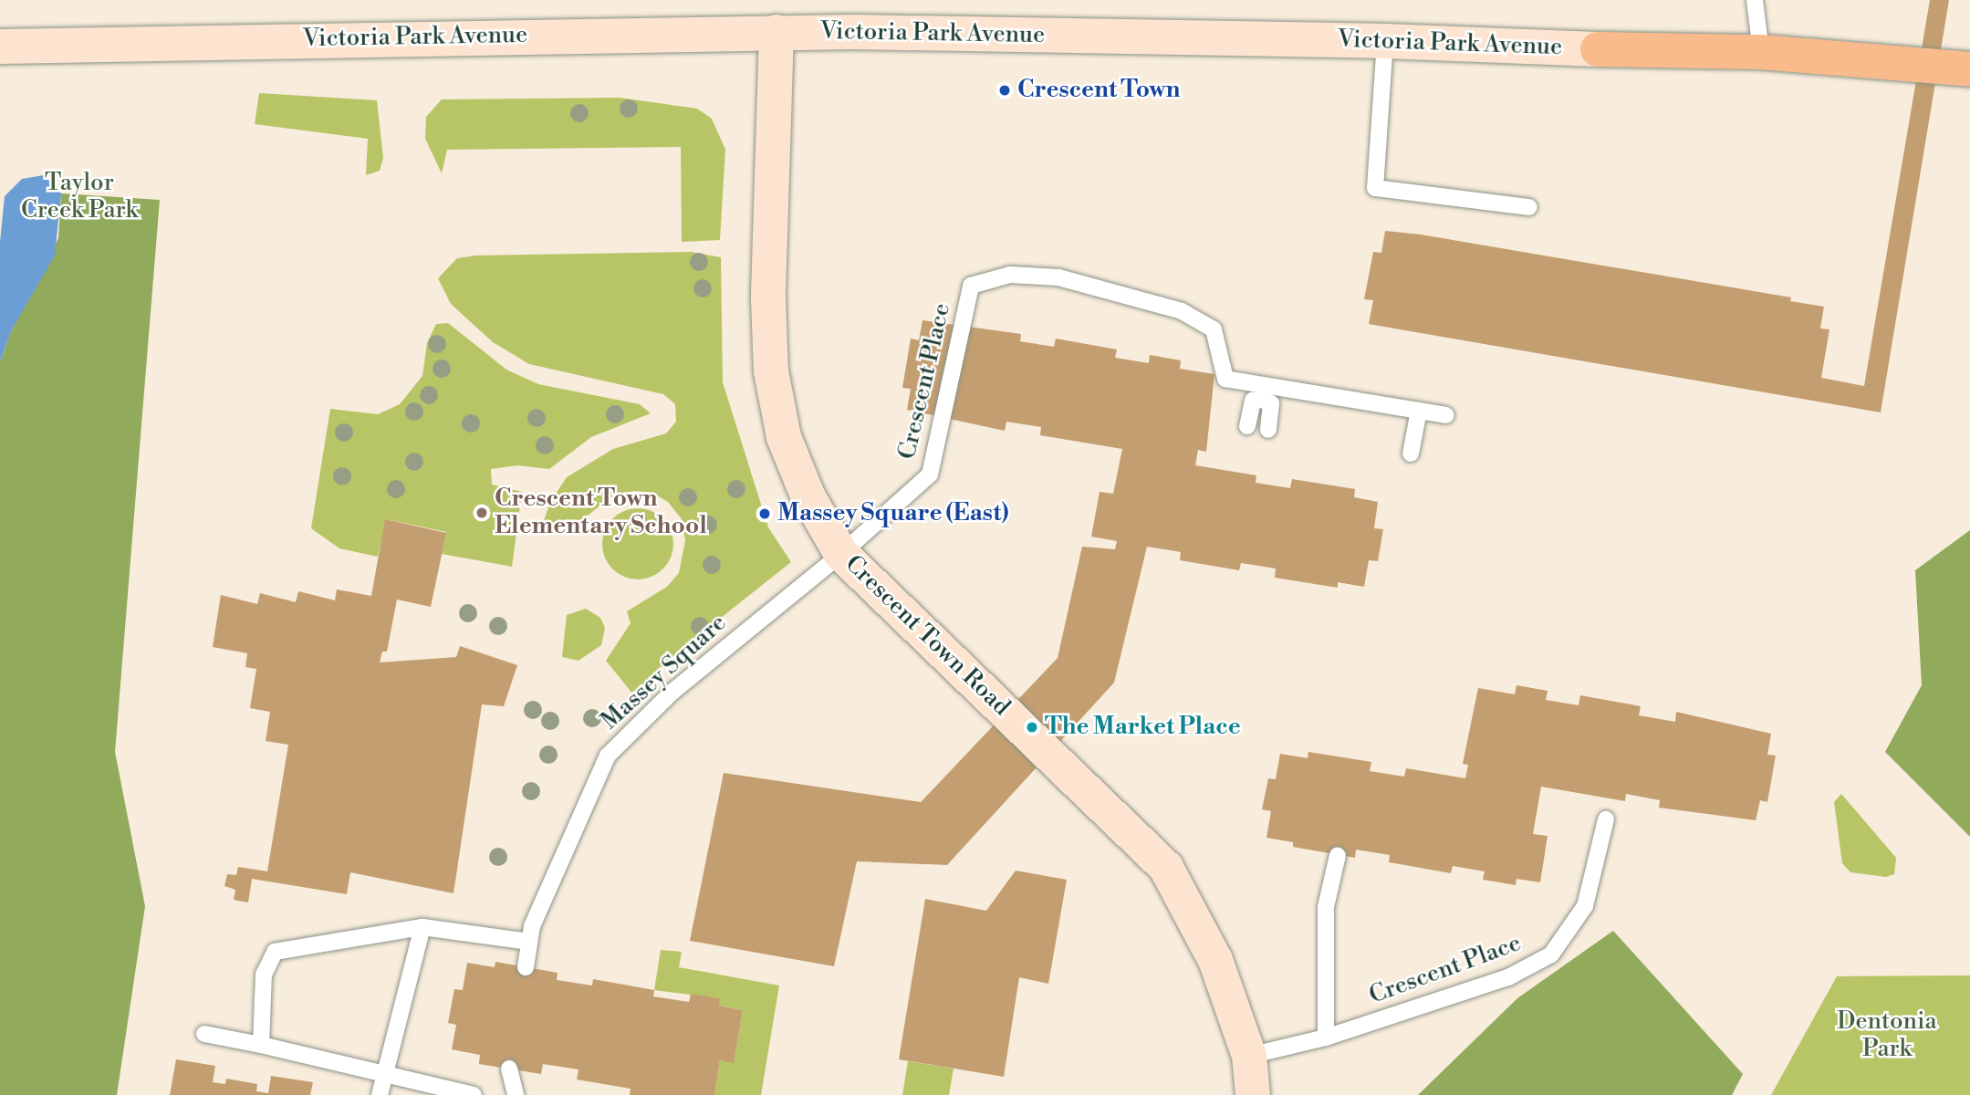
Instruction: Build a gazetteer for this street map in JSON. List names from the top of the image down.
{
  "streets": {
    "main road": ["Victoria Park Avenue", "Crescent Town Road"],
    "lane": ["Crescent Place", "Massey Square"]
  },
  "crossings": [
    ["Victoria Park Avenue", "Crescent Town Road"],
    ["Crescent Place", "Crescent Town Road"],
    ["Crescent Place", "Massey Square"],
    ["Crescent Town Road", "Massey Square"]
  ],
  "parks": ["Taylor Creek Park", "Dentonia Park"],
  "places": [
    "Crescent Town",
    "Crescent Town Elementary School",
    "Massey Square (East)",
    "The Market Place"
  ]
}
